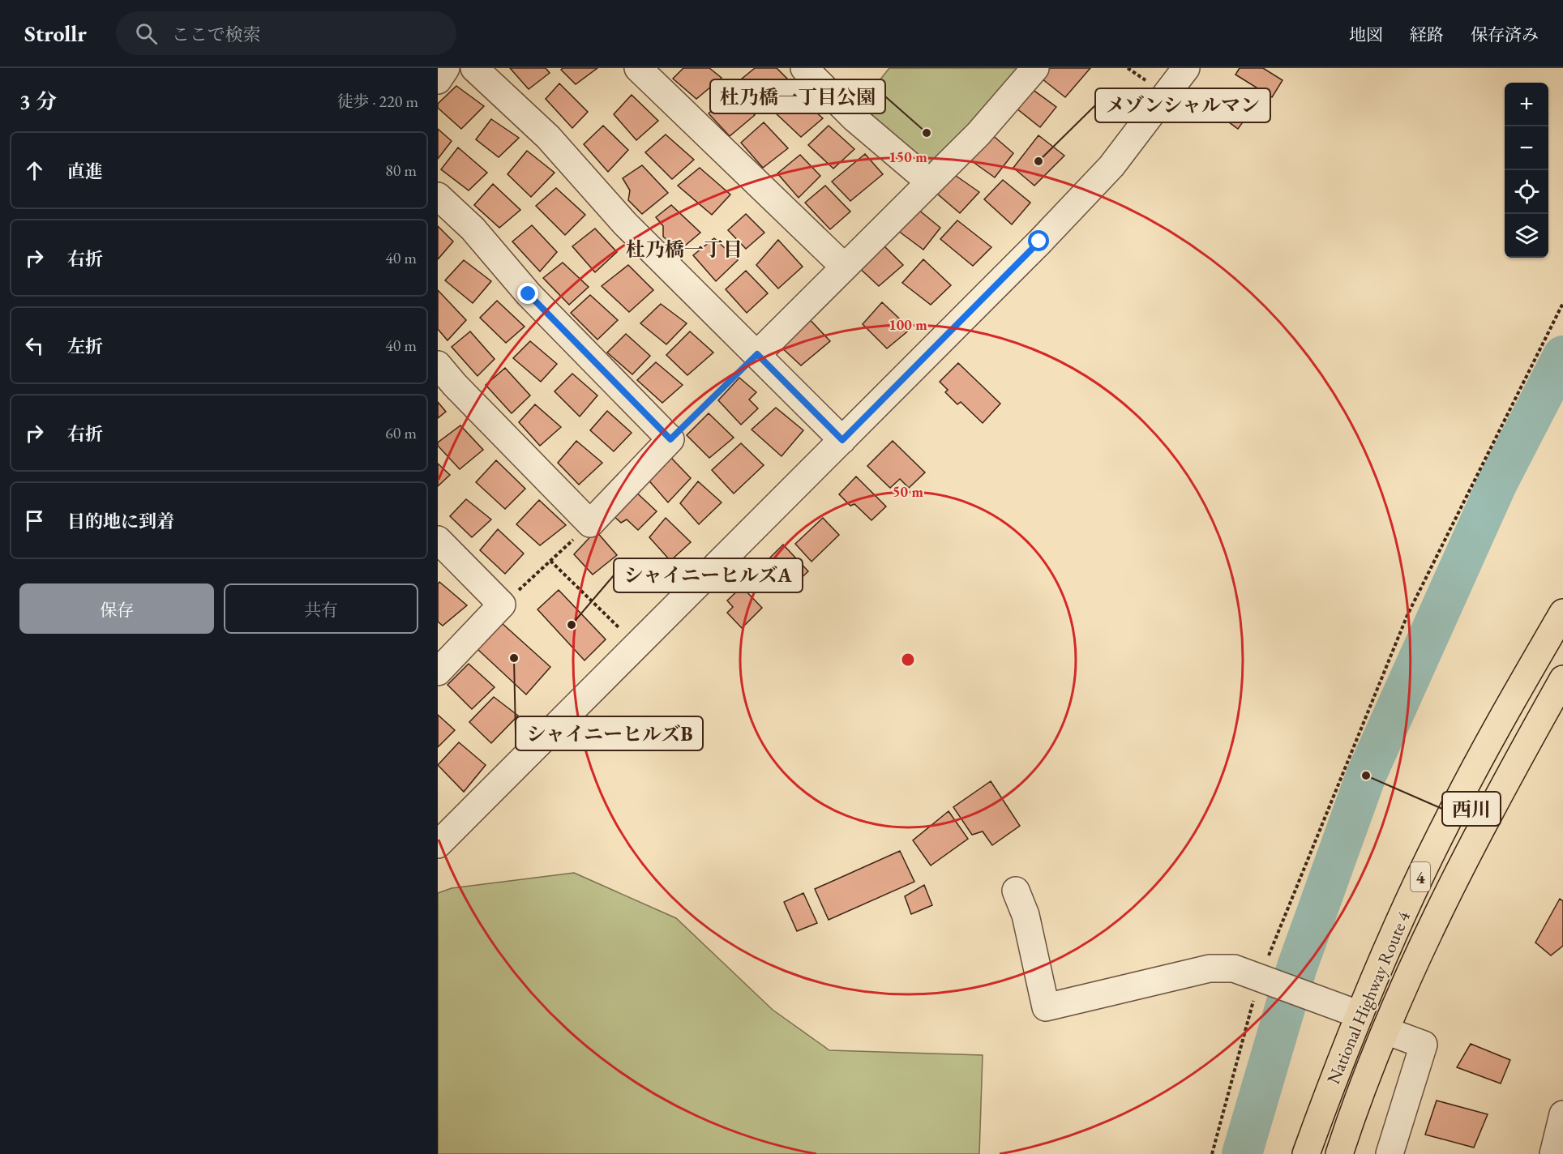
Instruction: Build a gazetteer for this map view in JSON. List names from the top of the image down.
{
  "streets": {
    "highway": ["4", "National Highway Route 4"]
  },
  "districts": ["杜乃橋一丁目"],
  "places": [
    "杜乃橋一丁目公園",
    "メゾンシャルマン",
    "シャイニーヒルズA",
    "シャイニーヒルズB",
    "西川"
  ],
  "page": {
    "header": "Strollr",
    "search": "ここで検索",
    "nav": ["地図", "経路", "保存済み"],
    "heading": ["3 分", "徒歩 · 220 m"],
    "map_buttons": ["+", "−"],
    "list": [
      ["直進", "80 m"],
      ["右折", "40 m"],
      ["左折", "40 m"],
      ["右折", "60 m"],
      "目的地に到着"
    ],
    "buttons": ["保存", "共有"]
  },
  "rings": ["150 m", "100 m", "50 m"]
}
